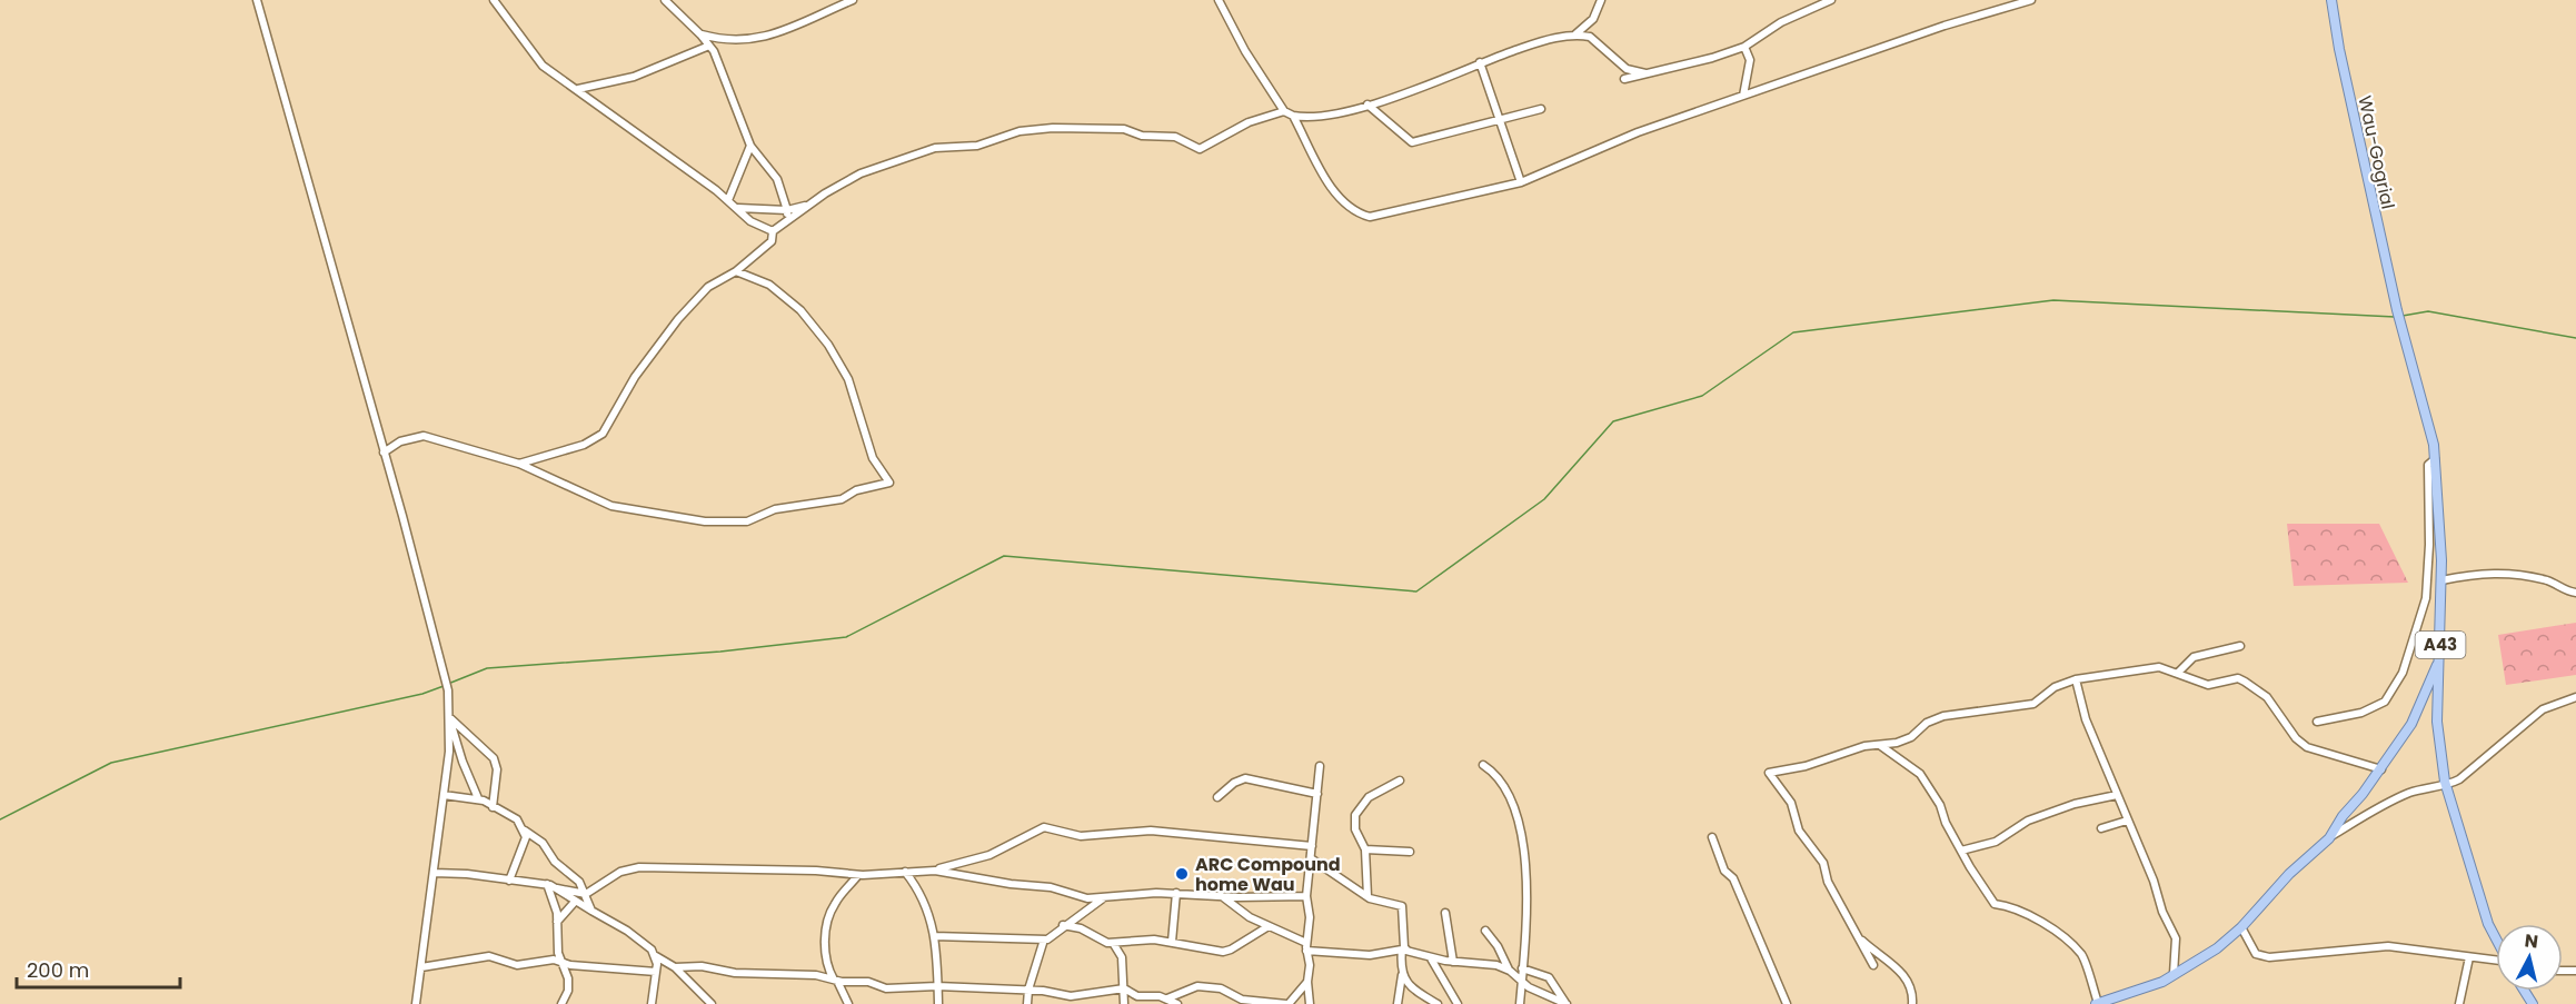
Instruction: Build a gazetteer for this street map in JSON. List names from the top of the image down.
{
  "streets": {
    "main road": ["Wau-Gogrial", "A43"]
  },
  "crossings": [
    ["Wau-Gogrial", "A43"]
  ],
  "places": ["ARC Compound home Wau"],
  "scale_bar": "200 m",
  "north": "top"
}
